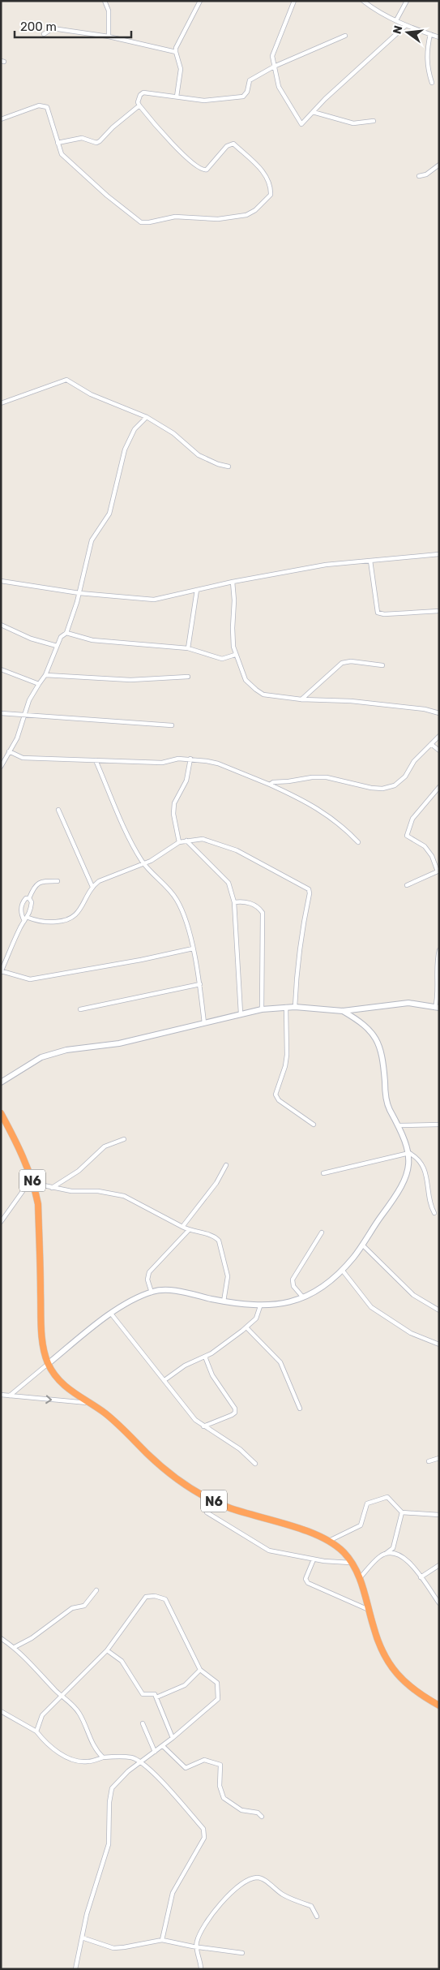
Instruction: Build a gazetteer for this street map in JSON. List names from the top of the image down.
{
  "streets": {
    "highway": ["N6"]
  },
  "scale_bar": "200 m",
  "north": "left"
}
